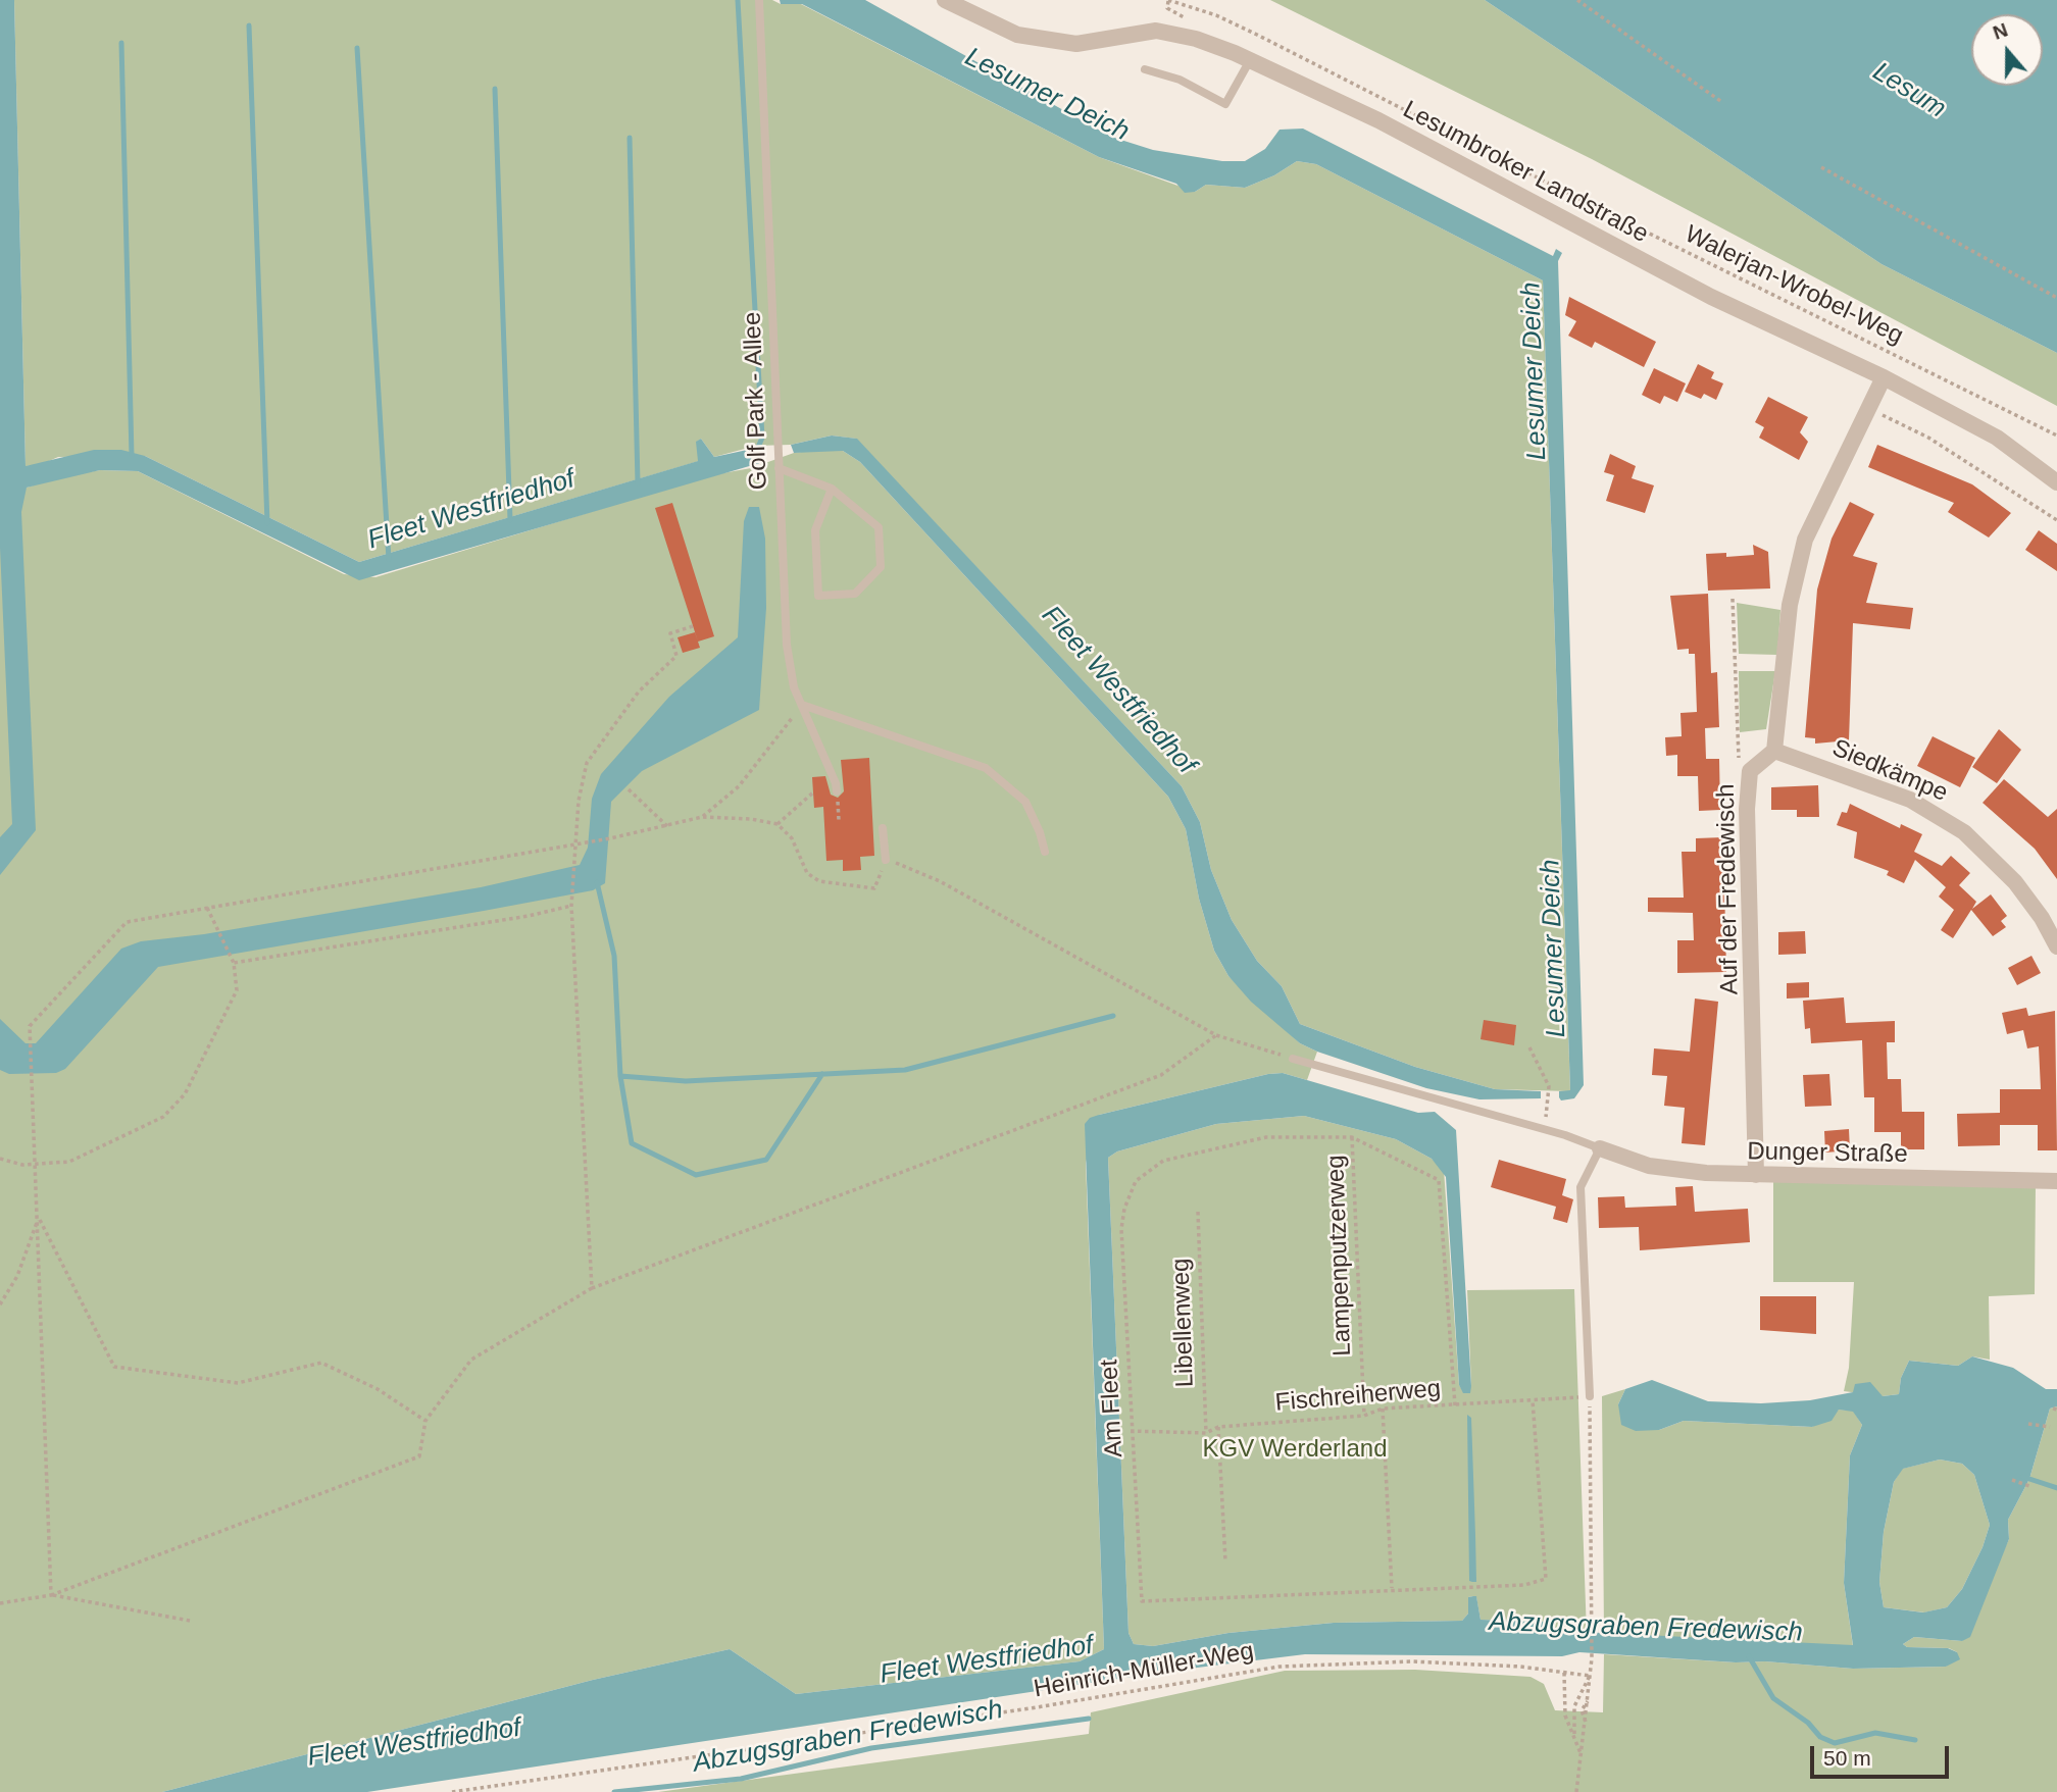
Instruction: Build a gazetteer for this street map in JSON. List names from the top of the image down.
{
  "streets": {
    "street": [
      "Lesumbroker Landstraße",
      "Siedkämpe",
      "Auf der Fredewisch",
      "Dunger Straße"
    ],
    "lane": ["Golf Park - Allee"],
    "path": [
      "Walerjan-Wrobel-Weg",
      "Lampenputzerweg",
      "Libellenweg",
      "Fischreiherweg",
      "Am Fleet",
      "Heinrich-Müller-Weg"
    ]
  },
  "crossings": [
    ["Siedkämpe", "Auf der Fredewisch"],
    ["Auf der Fredewisch", "Dunger Straße"],
    ["Lampenputzerweg", "Fischreiherweg"],
    ["Lampenputzerweg", "Am Fleet"],
    ["Libellenweg", "Fischreiherweg"],
    ["Fischreiherweg", "Am Fleet"]
  ],
  "water": [
    "Lesum",
    "Lesumer Deich",
    "Fleet Westfriedhof",
    "Abzugsgraben Fredewisch"
  ],
  "parks": ["KGV Werderland"],
  "scale_bar": "50 m",
  "north": "top"
}
